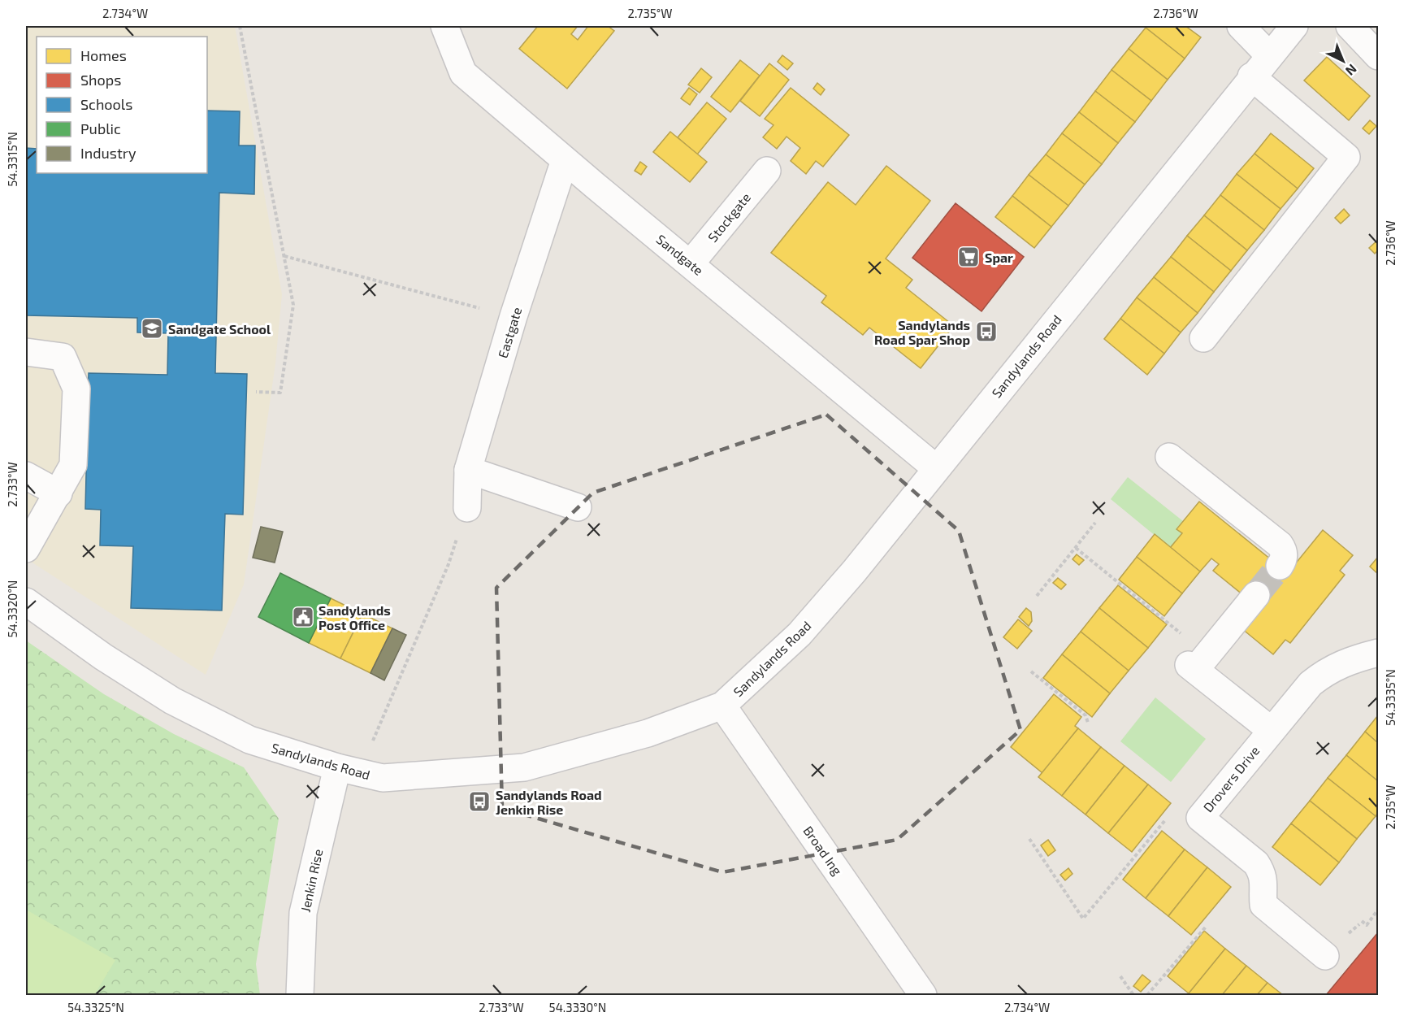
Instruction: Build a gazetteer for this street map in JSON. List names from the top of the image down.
{
  "streets": {
    "street": [
      "Stockgate",
      "Sandgate",
      "Eastgate",
      "Sandylands Road",
      "Drovers Drive",
      "Broad Ing",
      "Jenkin Rise"
    ]
  },
  "crossings": [
    ["Stockgate", "Sandgate"],
    ["Sandgate", "Eastgate"],
    ["Sandgate", "Sandylands Road"],
    ["Sandylands Road", "Broad Ing"],
    ["Sandylands Road", "Jenkin Rise"]
  ],
  "places": {
    "supermarket": ["Spar"],
    "school or university": ["Sandgate School"],
    "bus stop": ["Sandylands Road Spar Shop", "Sandylands Road Jenkin Rise"],
    "public building": ["Sandylands Post Office"]
  },
  "legend": [
    "Homes",
    "Shops",
    "Schools",
    "Public",
    "Industry"
  ],
  "north": "bottom right",
  "coordinates": [
    "2.734°W",
    "2.735°W",
    "2.736°W",
    "54.3315°N",
    "2.733°W",
    "54.3320°N",
    "54.3335°N",
    "54.3325°N",
    "54.3330°N"
  ]
}
